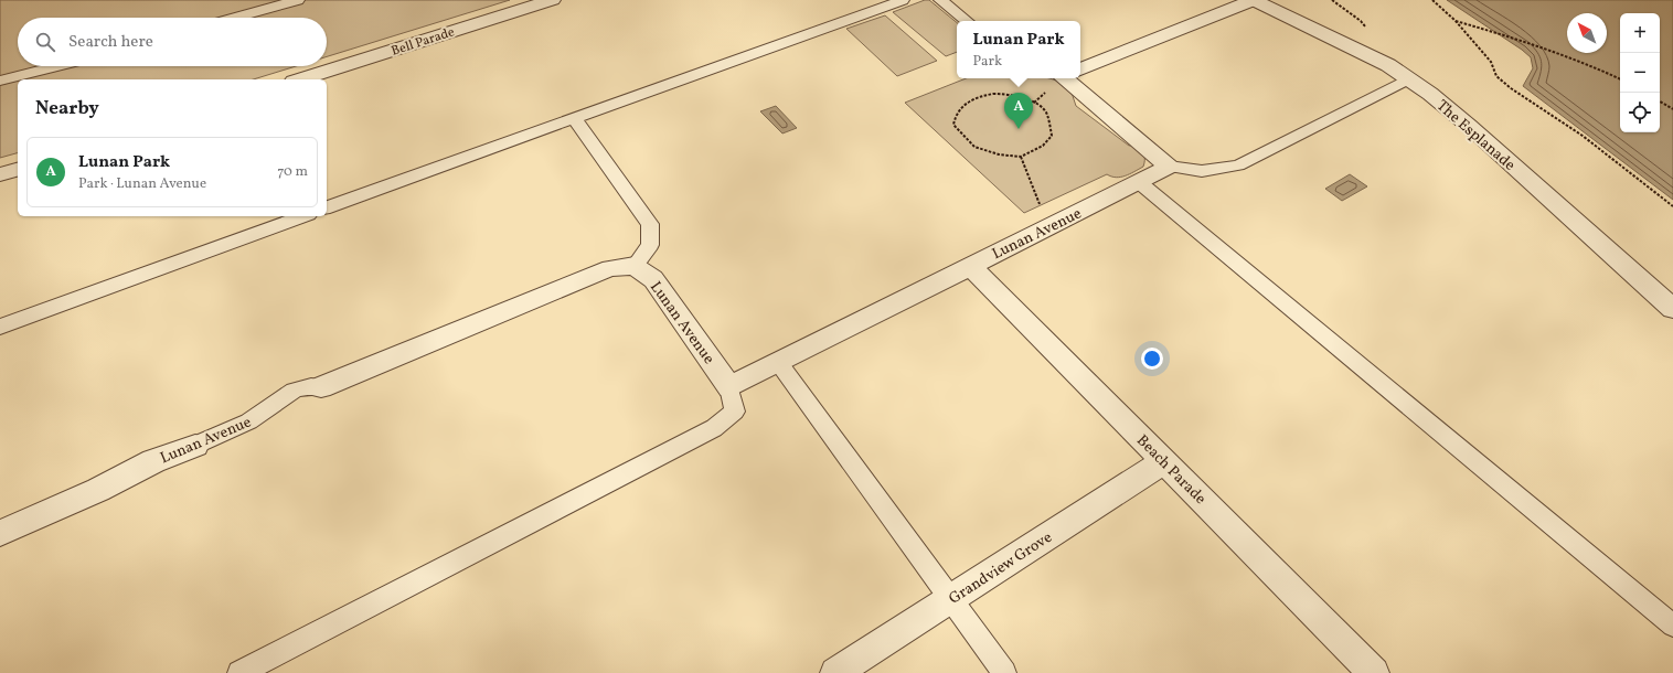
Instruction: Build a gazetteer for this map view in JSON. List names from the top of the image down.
{
  "streets": {
    "street": [
      "Bell Parade",
      "The Esplanade",
      "Lunan Avenue",
      "Beach Parade",
      "Grandview Grove"
    ]
  },
  "crossings": [
    ["Lunan Avenue", "Beach Parade"],
    ["Beach Parade", "Grandview Grove"]
  ],
  "north": "top left",
  "page": {
    "map_buttons": ["+", "−"],
    "search": "Search here",
    "popup": ["Lunan Park", "Park"],
    "heading": "Nearby",
    "pins": "A",
    "list": [
      {
        "mark": "A",
        "name": "Lunan Park",
        "note": "Park · Lunan Avenue",
        "value": "70 m"
      }
    ]
  }
}
